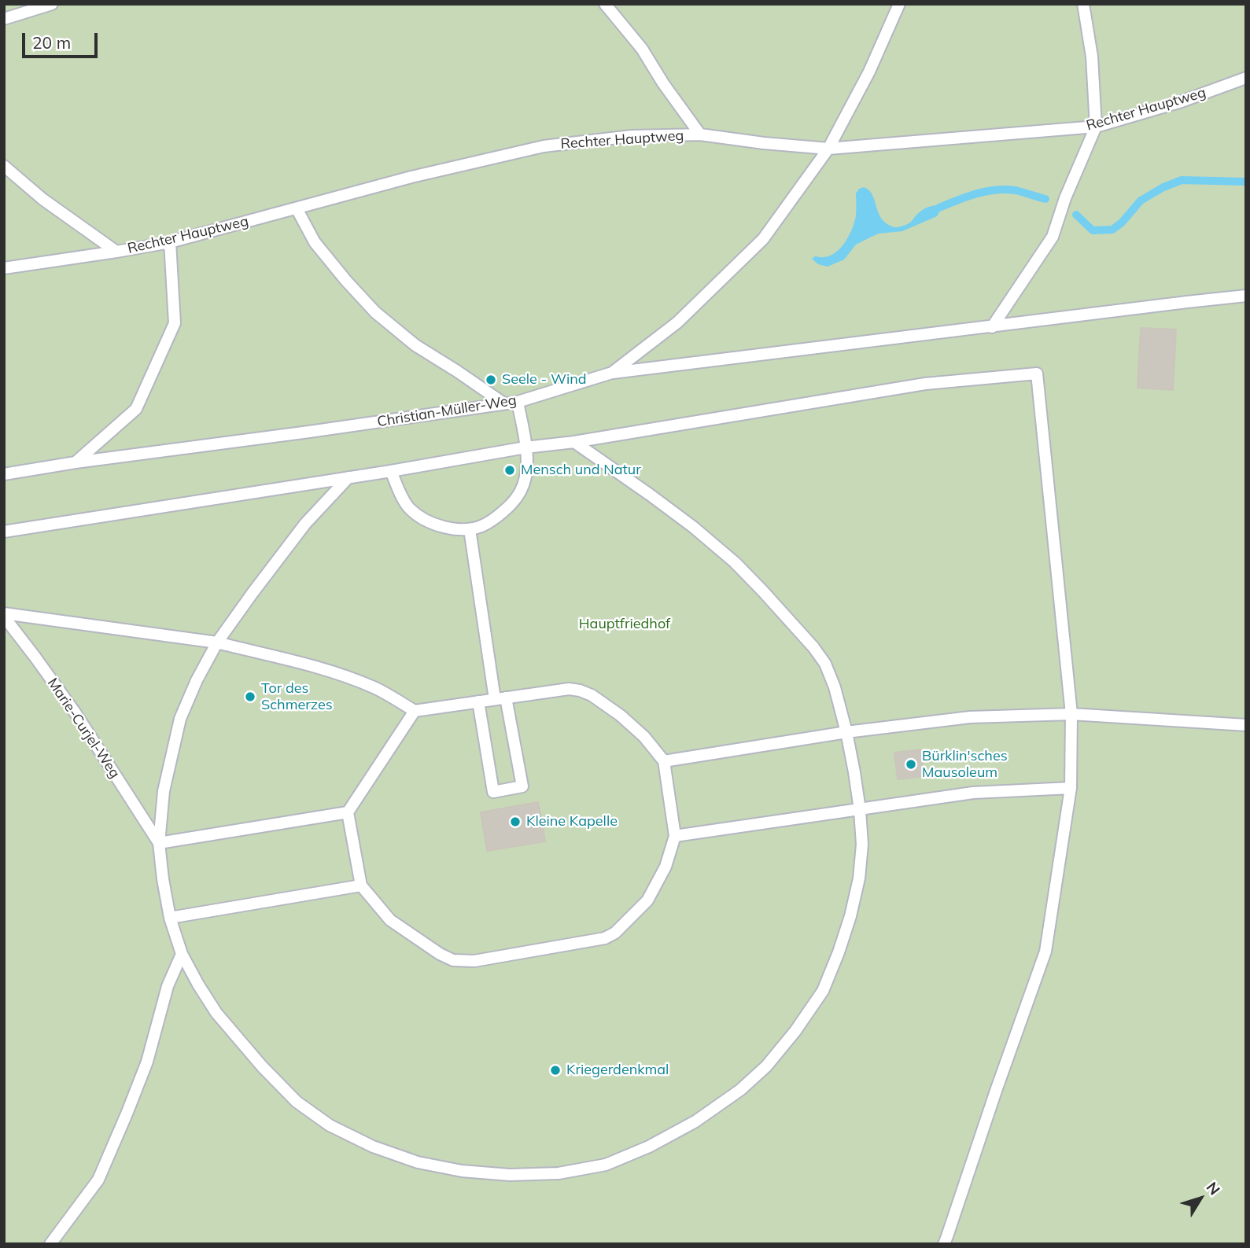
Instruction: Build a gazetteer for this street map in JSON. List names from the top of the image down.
{
  "streets": {
    "lane": ["Rechter Hauptweg", "Christian-Müller-Weg", "Marie-Curjel-Weg"]
  },
  "crossings": [
    ["Rechter Hauptweg", "Christian-Müller-Weg"]
  ],
  "parks": ["Hauptfriedhof"],
  "places": [
    "Seele - Wind",
    "Mensch und Natur",
    "Tor des Schmerzes",
    "Bürklin'sches Mausoleum",
    "Kleine Kapelle",
    "Kriegerdenkmal"
  ],
  "scale_bar": "20 m",
  "north": "top right"
}
